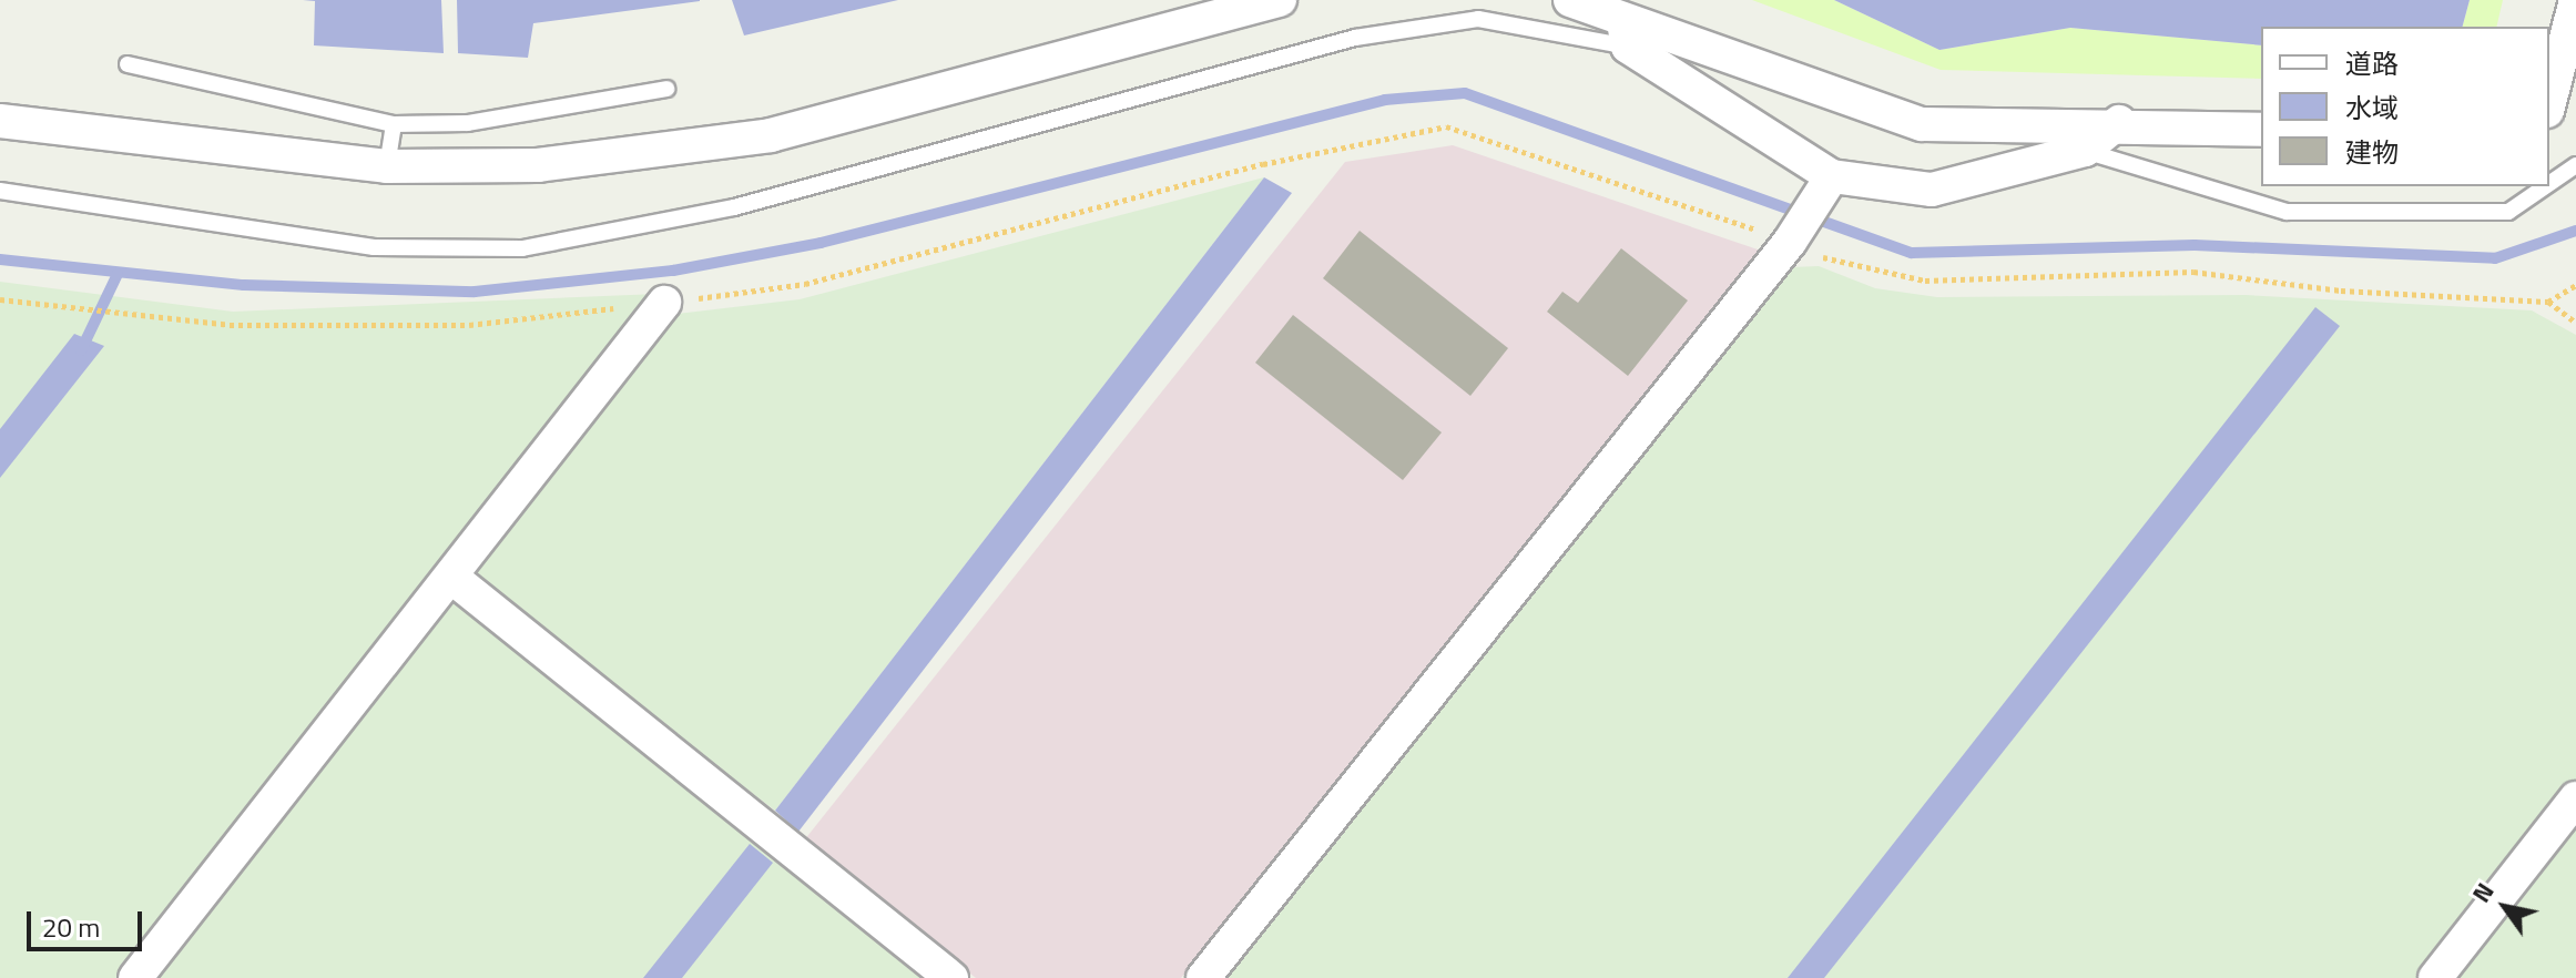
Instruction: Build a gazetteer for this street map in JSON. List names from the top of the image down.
{
  "legend": ["道路", "水域", "建物"],
  "scale_bar": "20 m",
  "north": "top left"
}
